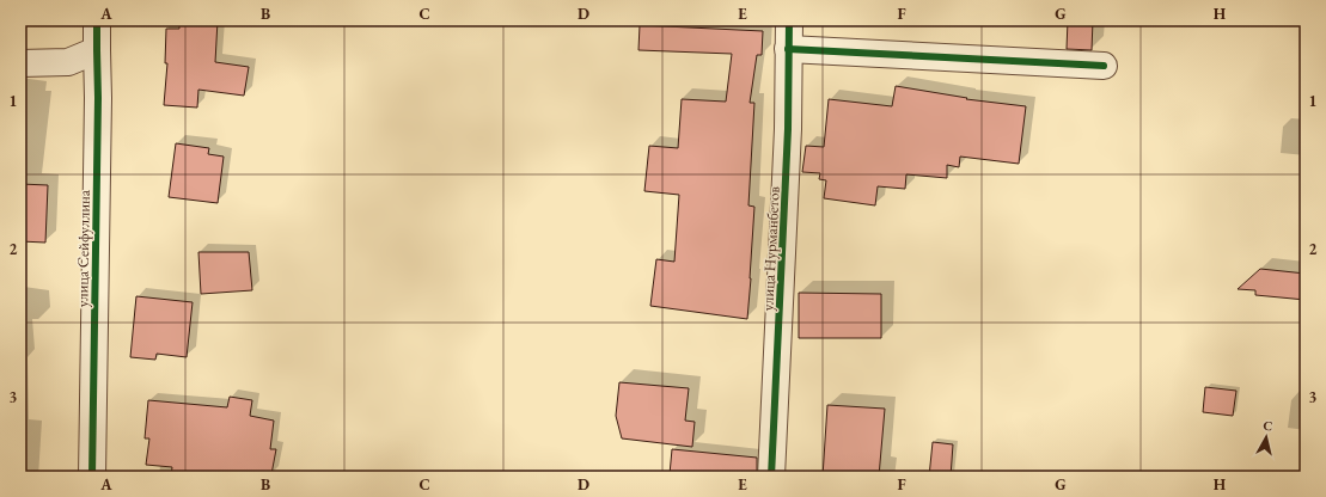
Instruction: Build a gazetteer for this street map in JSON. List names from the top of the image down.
{
  "streets": {
    "street": ["улица Сейфуллина", "улица Нурманбетов"]
  },
  "north": "top",
  "grid": {
    "columns": [
      "A",
      "B",
      "C",
      "D",
      "E",
      "F",
      "G",
      "H"
    ],
    "rows": ["1", "2", "3"]
  }
}
